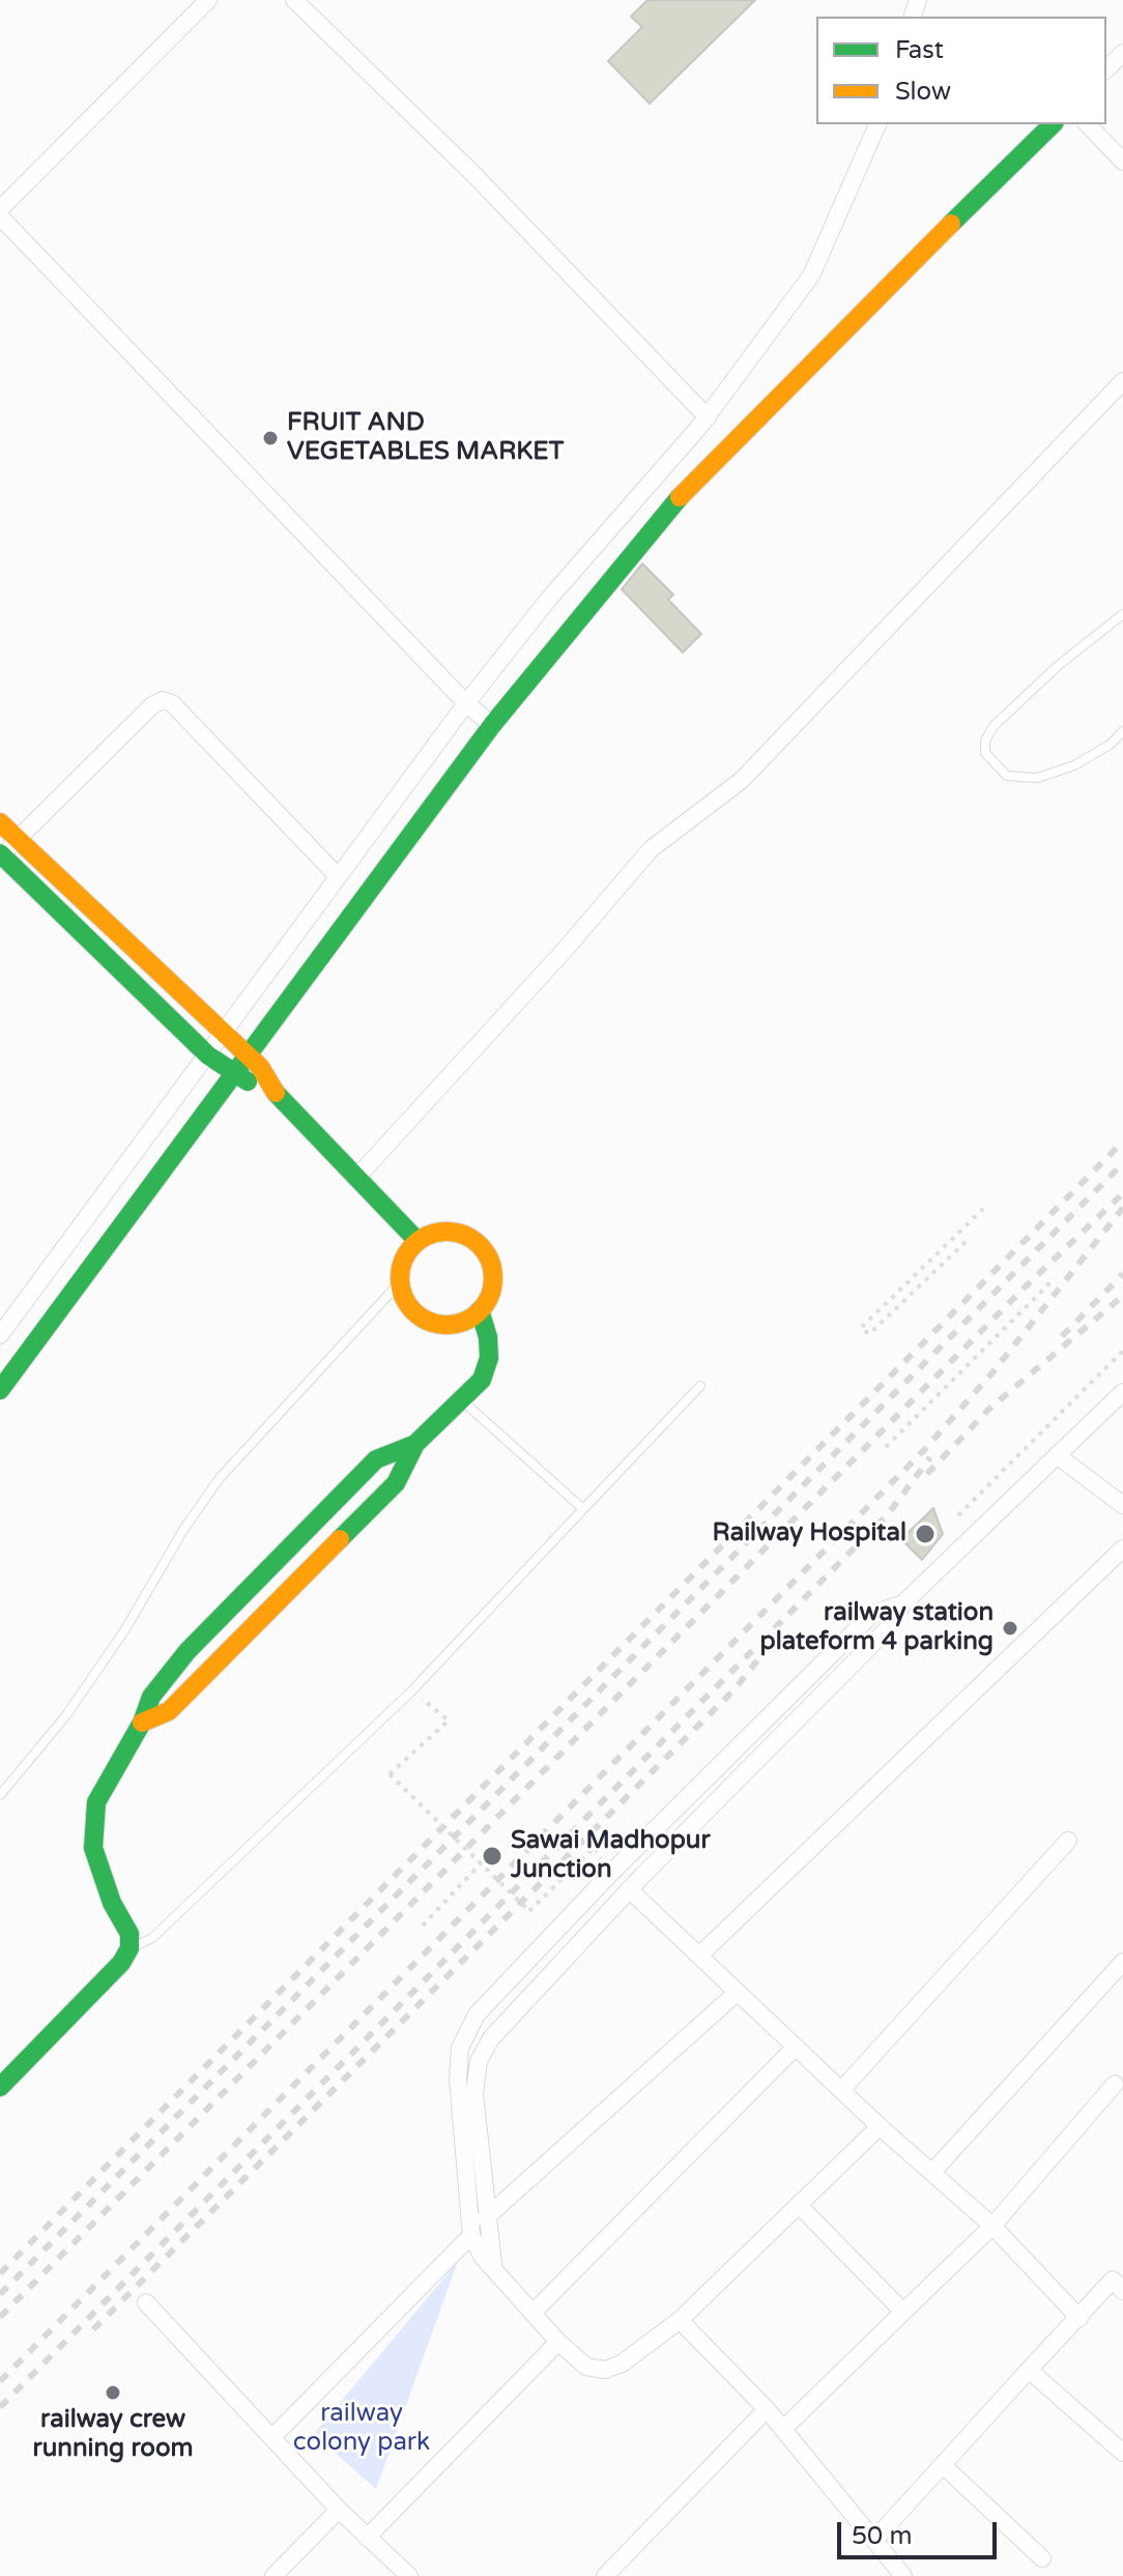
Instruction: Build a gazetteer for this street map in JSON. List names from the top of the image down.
{
  "parks": ["railway colony park"],
  "places": [
    "FRUIT AND VEGETABLES MARKET",
    "Railway Hospital",
    "railway station plateform 4 parking",
    "Sawai Madhopur Junction",
    "railway crew running room"
  ],
  "legend": ["Fast", "Slow"],
  "scale_bar": "50 m"
}
